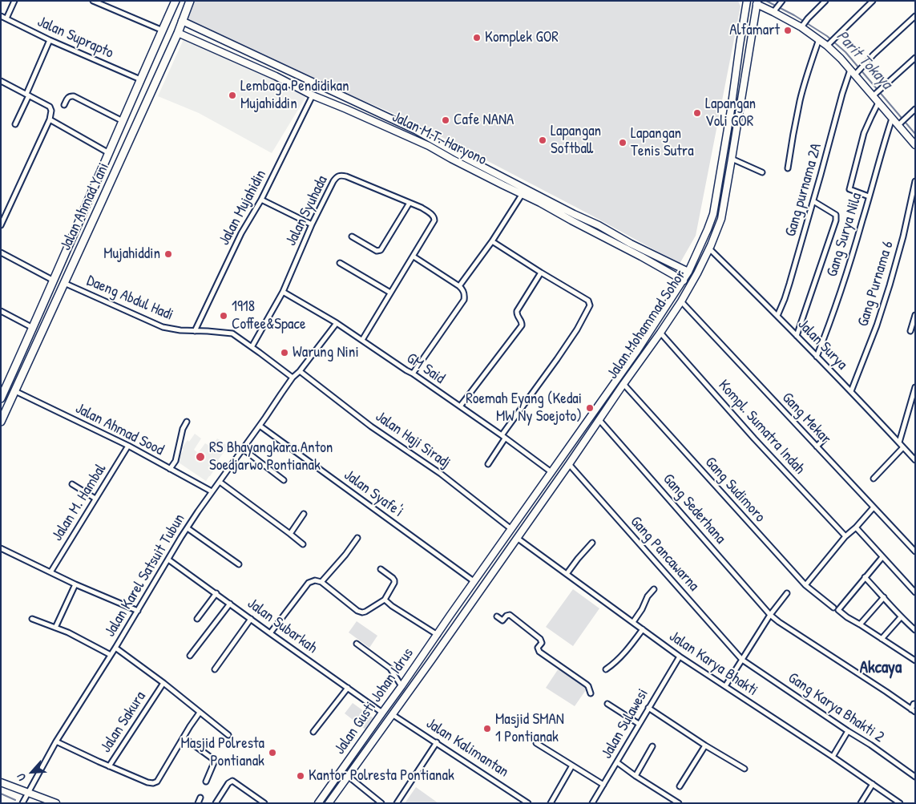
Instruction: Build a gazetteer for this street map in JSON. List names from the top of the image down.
{
  "streets": {
    "main road": ["Jalan Ahmad Yani"],
    "street": [
      "Jalan Suprapto",
      "Jalan M.T. Haryono",
      "Gang purnama 2A",
      "Jalan Mujahidin",
      "Jalan Syuhada",
      "Gang Surya Nila",
      "Gang Purnama 6",
      "Daeng Abdul Hadi",
      "Jalan Mohammad Sohor",
      "Jalan Surya",
      "GM Said",
      "Gang Mekar",
      "Kompl. Sumatra Indah",
      "Jalan Ahmad Sood",
      "Jalan Haji Siradj",
      "Gang Sudimoro",
      "Jalan Syafe'i",
      "Jalan M. Hambal",
      "Gang Sederhana",
      "Gang Pancawarna",
      "Jalan Karel Satsuit Tubun",
      "Jalan Subarkah",
      "Jalan Karya Bhakti",
      "Jalan Gusti Johan Idrus",
      "Gang Karya Bhakti 2",
      "Jalan Sakura",
      "Jalan Sulawesi",
      "Jalan Kalimantan"
    ]
  },
  "crossings": [
    ["Jalan Suprapto", "Jalan Ahmad Yani"],
    ["Jalan M.T. Haryono", "Jalan Ahmad Yani"],
    ["Jalan M.T. Haryono", "Jalan Mujahidin"],
    ["Jalan M.T. Haryono", "Jalan Mohammad Sohor"],
    ["Gang purnama 2A", "Jalan Surya"],
    ["Jalan Ahmad Yani", "Daeng Abdul Hadi"],
    ["Jalan Ahmad Yani", "Jalan Ahmad Sood"],
    ["Jalan Mujahidin", "Daeng Abdul Hadi"],
    ["Jalan Syuhada", "Daeng Abdul Hadi"],
    ["Jalan Syuhada", "GM Said"],
    ["Gang Surya Nila", "Jalan Surya"],
    ["Gang Purnama 6", "Jalan Surya"],
    ["Daeng Abdul Hadi", "Jalan Karel Satsuit Tubun"],
    ["Jalan Mohammad Sohor", "Jalan Surya"],
    ["Jalan Mohammad Sohor", "GM Said"],
    ["Jalan Mohammad Sohor", "Gang Mekar"],
    ["Jalan Mohammad Sohor", "Kompl. Sumatra Indah"],
    ["Jalan Mohammad Sohor", "Jalan Haji Siradj"],
    ["Jalan Mohammad Sohor", "Gang Sudimoro"],
    ["Jalan Mohammad Sohor", "Jalan Syafe'i"],
    ["Jalan Mohammad Sohor", "Gang Sederhana"],
    ["Jalan Mohammad Sohor", "Gang Pancawarna"],
    ["Jalan Mohammad Sohor", "Jalan Karya Bhakti"],
    ["Jalan Mohammad Sohor", "Jalan Gusti Johan Idrus"],
    ["GM Said", "Jalan Karel Satsuit Tubun"],
    ["Jalan Ahmad Sood", "Jalan M. Hambal"],
    ["Jalan Ahmad Sood", "Jalan Karel Satsuit Tubun"],
    ["Jalan Haji Siradj", "Jalan Karel Satsuit Tubun"],
    ["Jalan Syafe'i", "Jalan Karel Satsuit Tubun"],
    ["Gang Pancawarna", "Gang Karya Bhakti 2"],
    ["Jalan Karel Satsuit Tubun", "Jalan Subarkah"],
    ["Jalan Karel Satsuit Tubun", "Jalan Sakura"],
    ["Jalan Subarkah", "Jalan Gusti Johan Idrus"],
    ["Jalan Karya Bhakti", "Jalan Sulawesi"],
    ["Jalan Gusti Johan Idrus", "Jalan Kalimantan"]
  ],
  "districts": ["Akcaya"],
  "water": ["Parit Tokaya"],
  "places": [
    "Alfamart",
    "Komplek GOR",
    "Lembaga Pendidikan Mujahiddin",
    "Lapangan Voli GOR",
    "Cafe NANA",
    "Lapangan Softball",
    "Lapangan Tenis Sutra",
    "Mujahiddin",
    "1918 Coffee&Space",
    "Warung Nini",
    "Roemah Eyang (Kedai MW Ny Soejoto)",
    "RS Bhayangkara Anton Soedjarwo Pontianak",
    "Masjid SMAN 1 Pontianak",
    "Masjid Polresta Pontianak",
    "Kantor Polresta Pontianak"
  ],
  "north": "bottom left"
}
